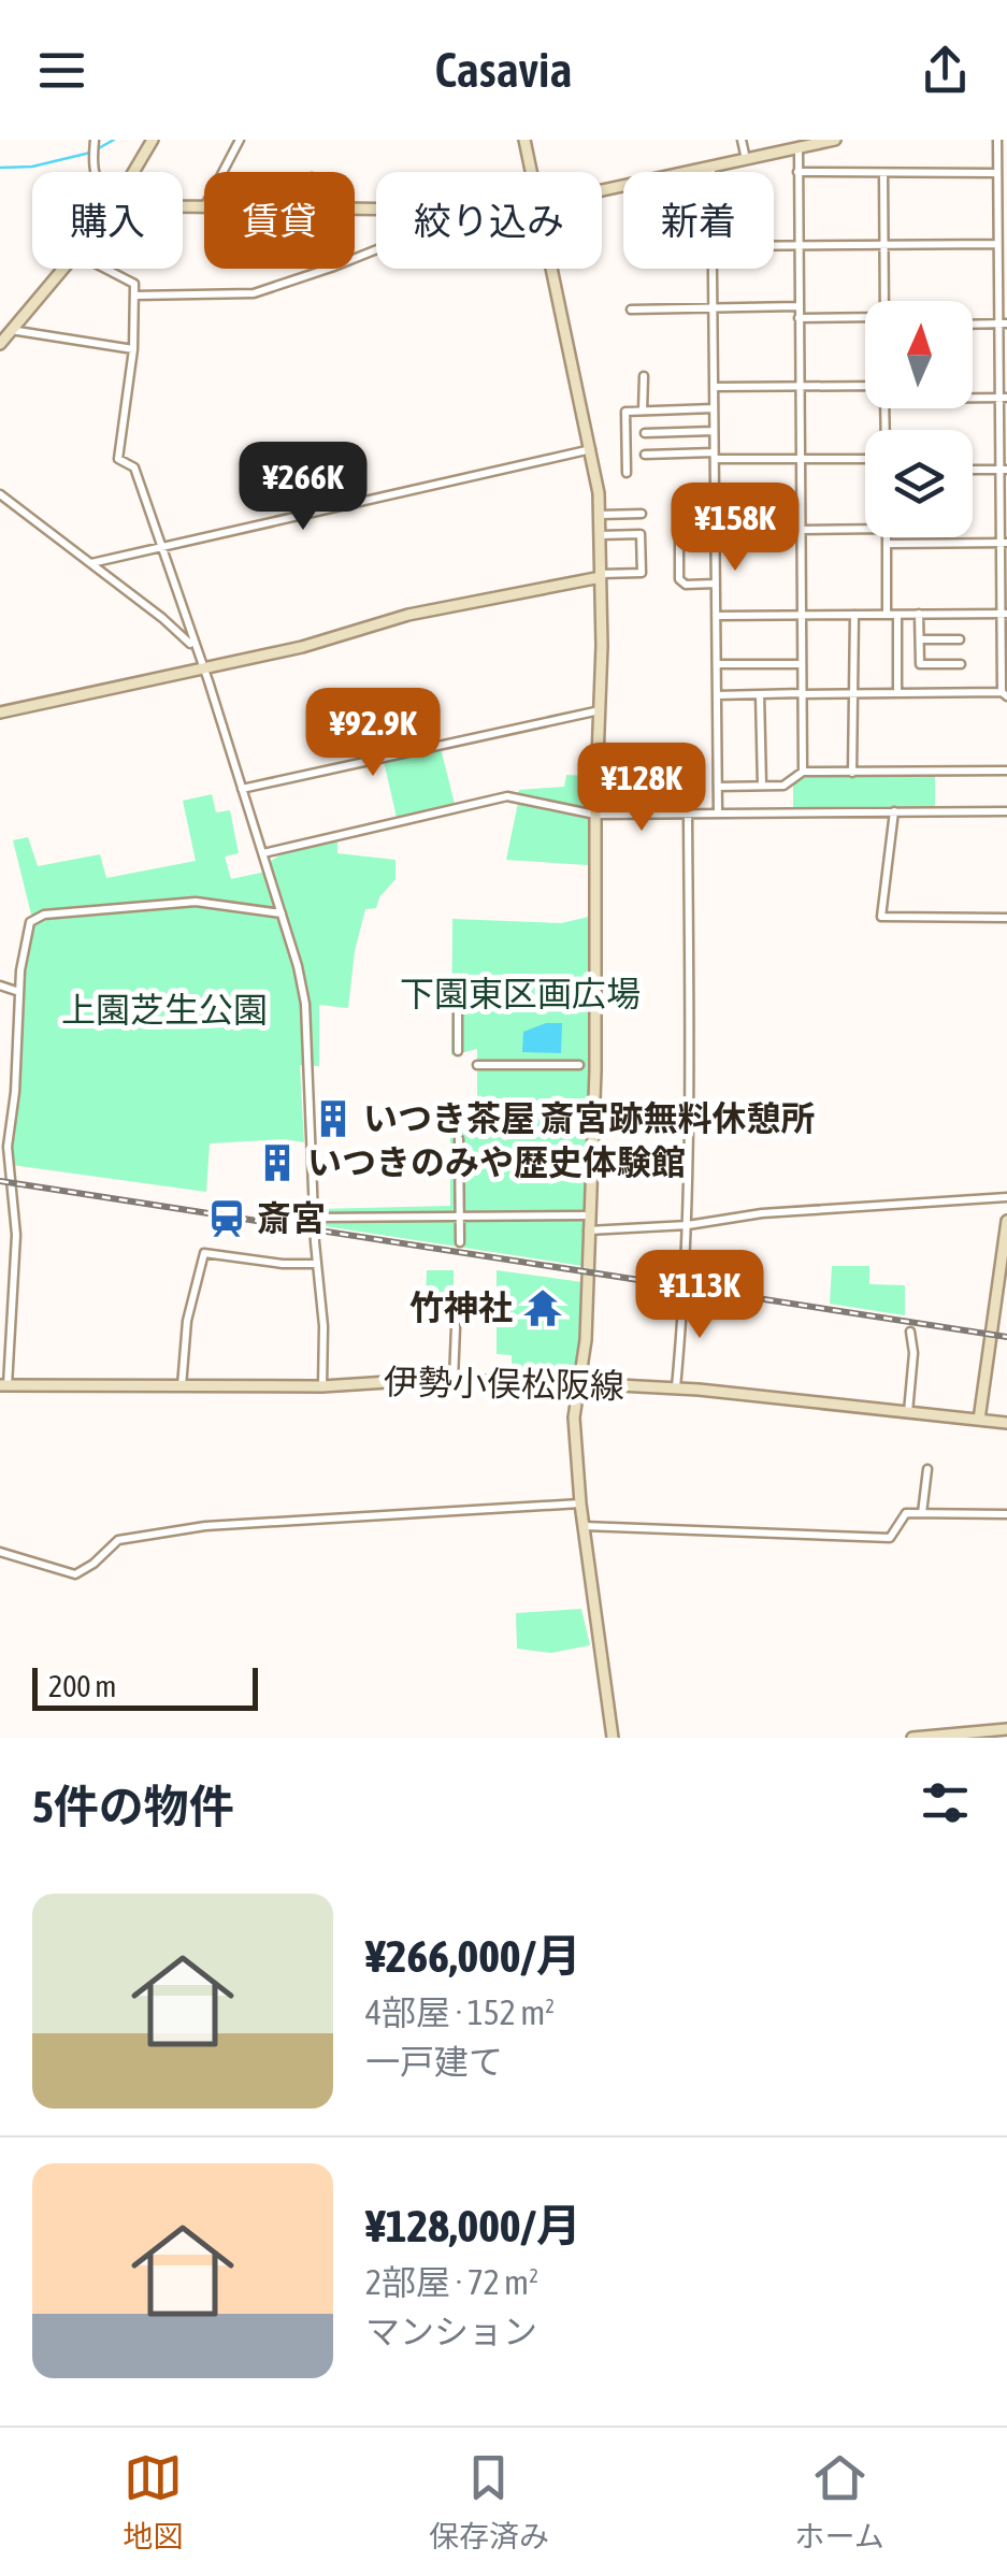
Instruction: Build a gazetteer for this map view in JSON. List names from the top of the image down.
{
  "streets": {
    "street": ["伊勢小俣松阪線"]
  },
  "parks": ["下園東区画広場", "上園芝生公園"],
  "places": {
    "building": ["いつき茶屋 斎宮跡無料休憩所", "いつきのみや歴史体験館"],
    "station": ["斎宮"],
    "temple": ["竹神社"]
  },
  "scale_bar": "200 m",
  "north": "top",
  "page": {
    "header": "Casavia",
    "chip": [
      "購入",
      "賃貸",
      "絞り込み",
      "新着"
    ],
    "price": [
      "¥266K",
      "¥158K",
      "¥92.9K",
      "¥128K",
      "¥113K"
    ],
    "scale": "200 m",
    "heading": "5件の物件",
    "list": [
      {
        "name": "¥266,000/月",
        "note": "4部屋 · 152 m² · 一戸建て"
      },
      {
        "name": "¥128,000/月",
        "note": "2部屋 · 72 m² · マンション"
      }
    ],
    "tabs": ["地図", "保存済み", "ホーム"]
  }
}
